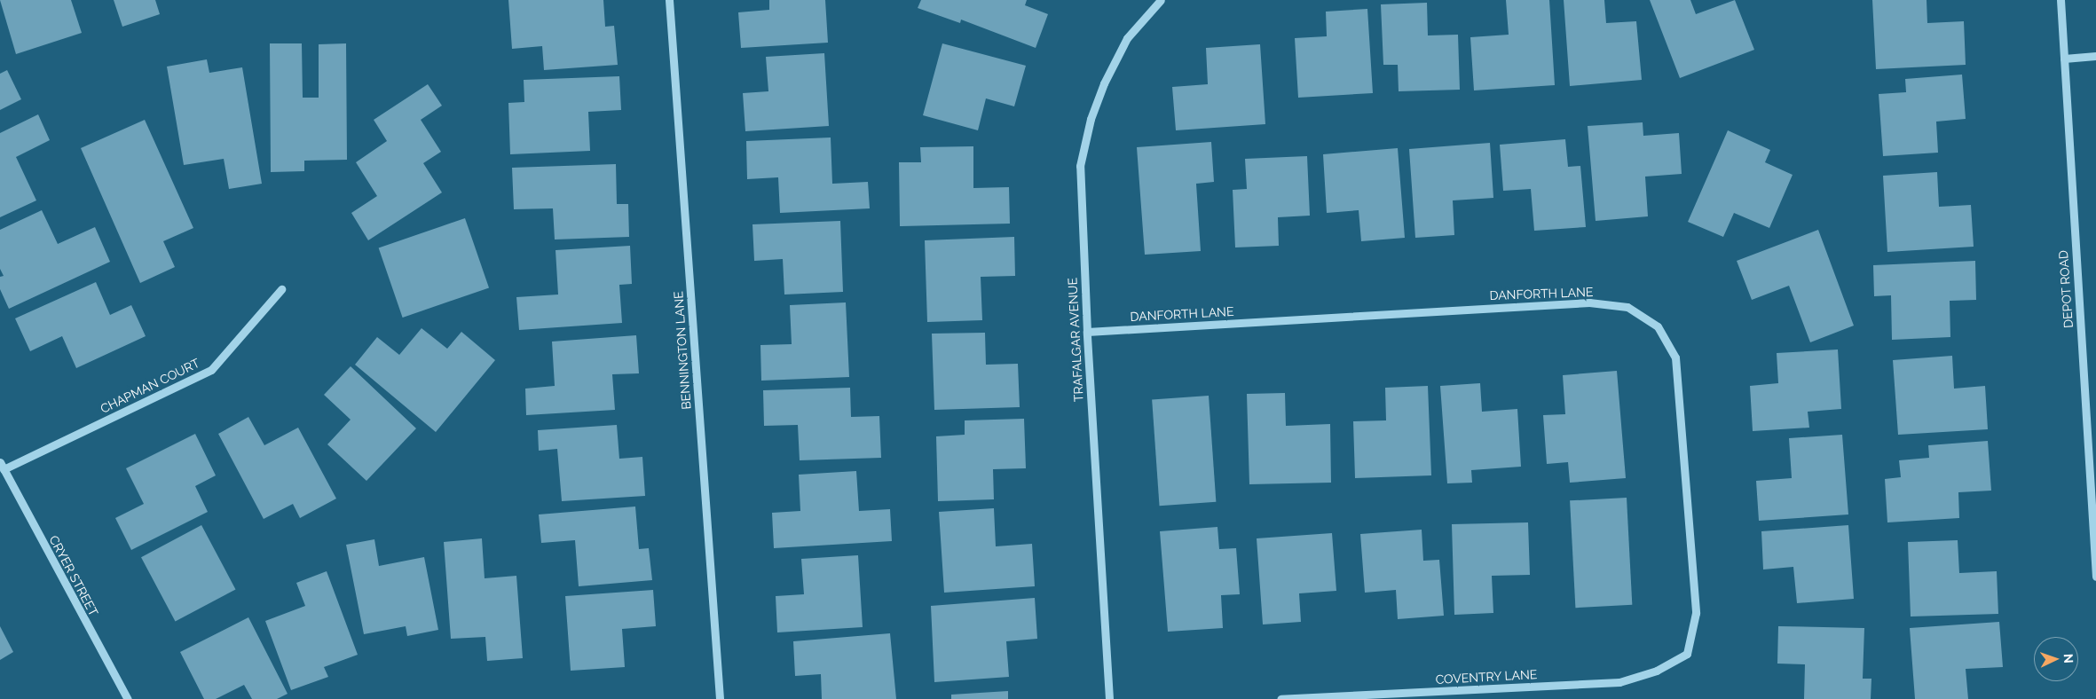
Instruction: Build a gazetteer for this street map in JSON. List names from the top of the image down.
{
  "streets": {
    "street": [
      "DEPOT ROAD",
      "DANFORTH LANE",
      "TRAFALGAR AVENUE",
      "BENNINGTON LANE",
      "CHAPMAN COURT",
      "CRYER STREET",
      "COVENTRY LANE"
    ]
  },
  "crossings": [
    ["DANFORTH LANE", "TRAFALGAR AVENUE"],
    ["DANFORTH LANE", "COVENTRY LANE"],
    ["CHAPMAN COURT", "CRYER STREET"]
  ],
  "north": "right"
}
